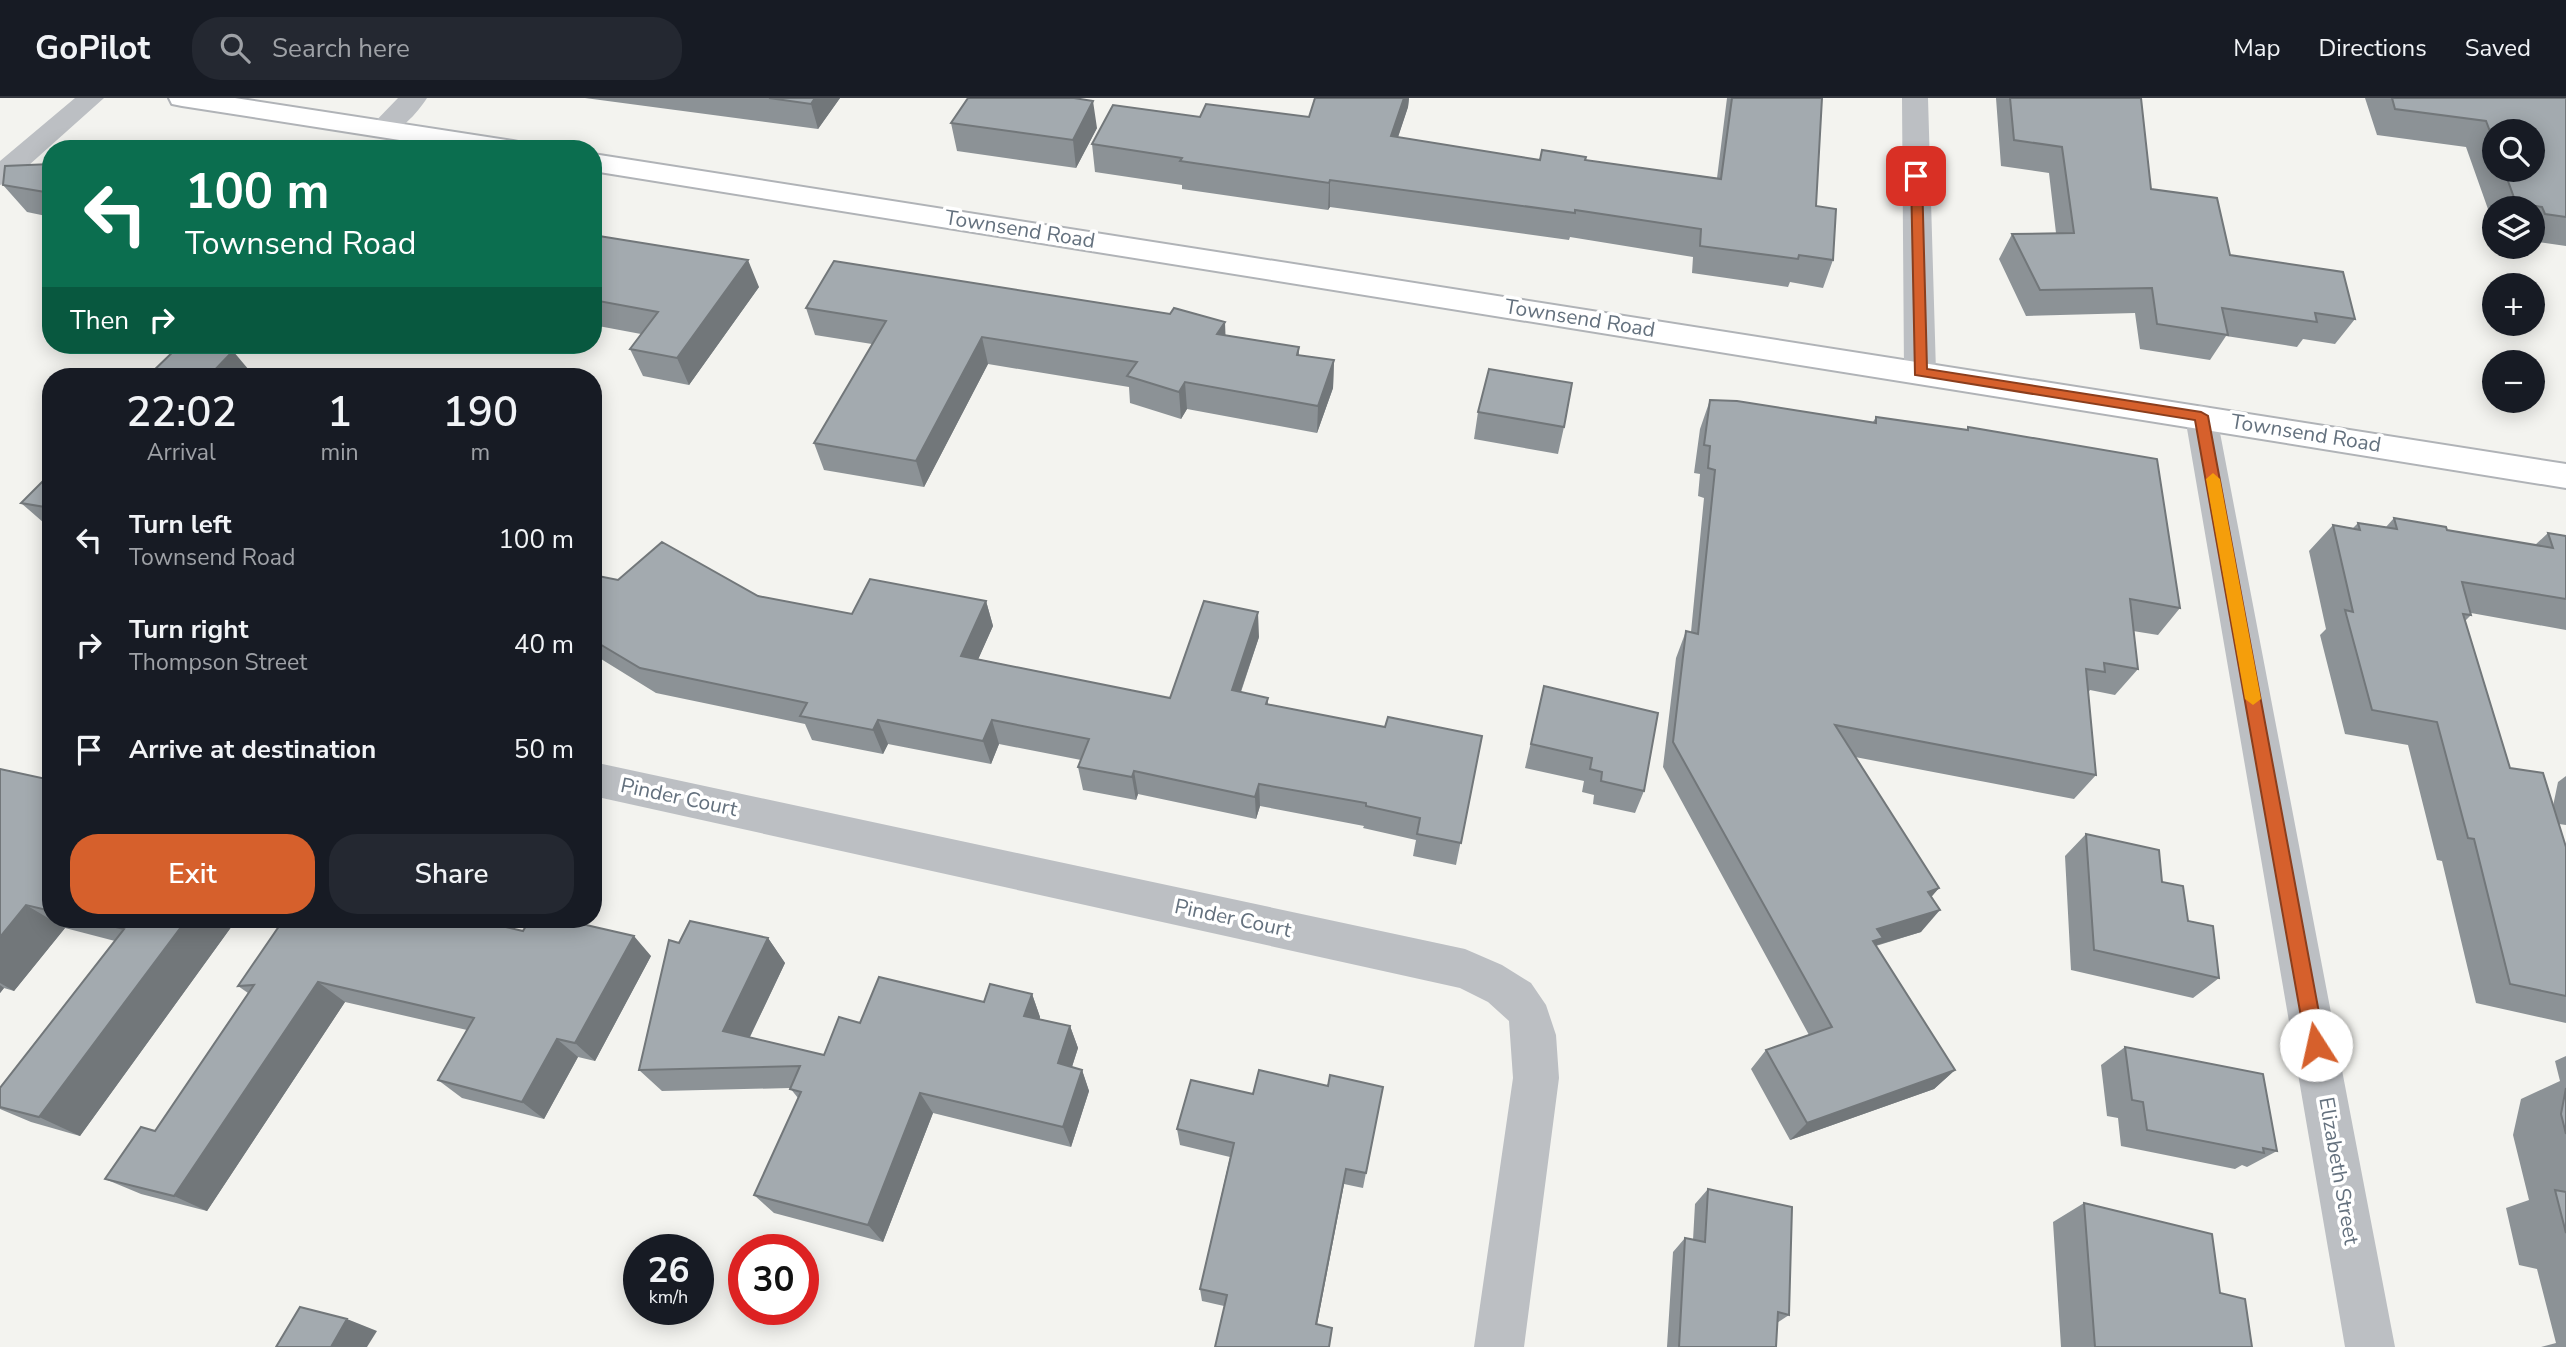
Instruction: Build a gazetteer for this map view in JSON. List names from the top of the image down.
{
  "streets": {
    "main road": ["Townsend Road"],
    "street": ["Pinder Court", "Elizabeth Street"]
  },
  "crossings": [
    ["Townsend Road", "Elizabeth Street"]
  ],
  "page": {
    "header": "GoPilot",
    "search": "Search here",
    "nav": ["Map", "Directions", "Saved"],
    "map_buttons": ["+", "−"],
    "turn": ["100 m", "Townsend Road"],
    "then": "Then",
    "eta": [
      "22:02",
      "Arrival",
      "1",
      "min",
      "190",
      "m"
    ],
    "list": [
      {
        "name": "Turn left",
        "note": "Townsend Road",
        "value": "100 m"
      },
      {
        "name": "Turn right",
        "note": "Thompson Street",
        "value": "40 m"
      },
      {
        "name": "Arrive at destination",
        "value": "50 m"
      }
    ],
    "buttons": ["Exit", "Share"],
    "speed": "26 km/h",
    "limit": "30"
  }
}
